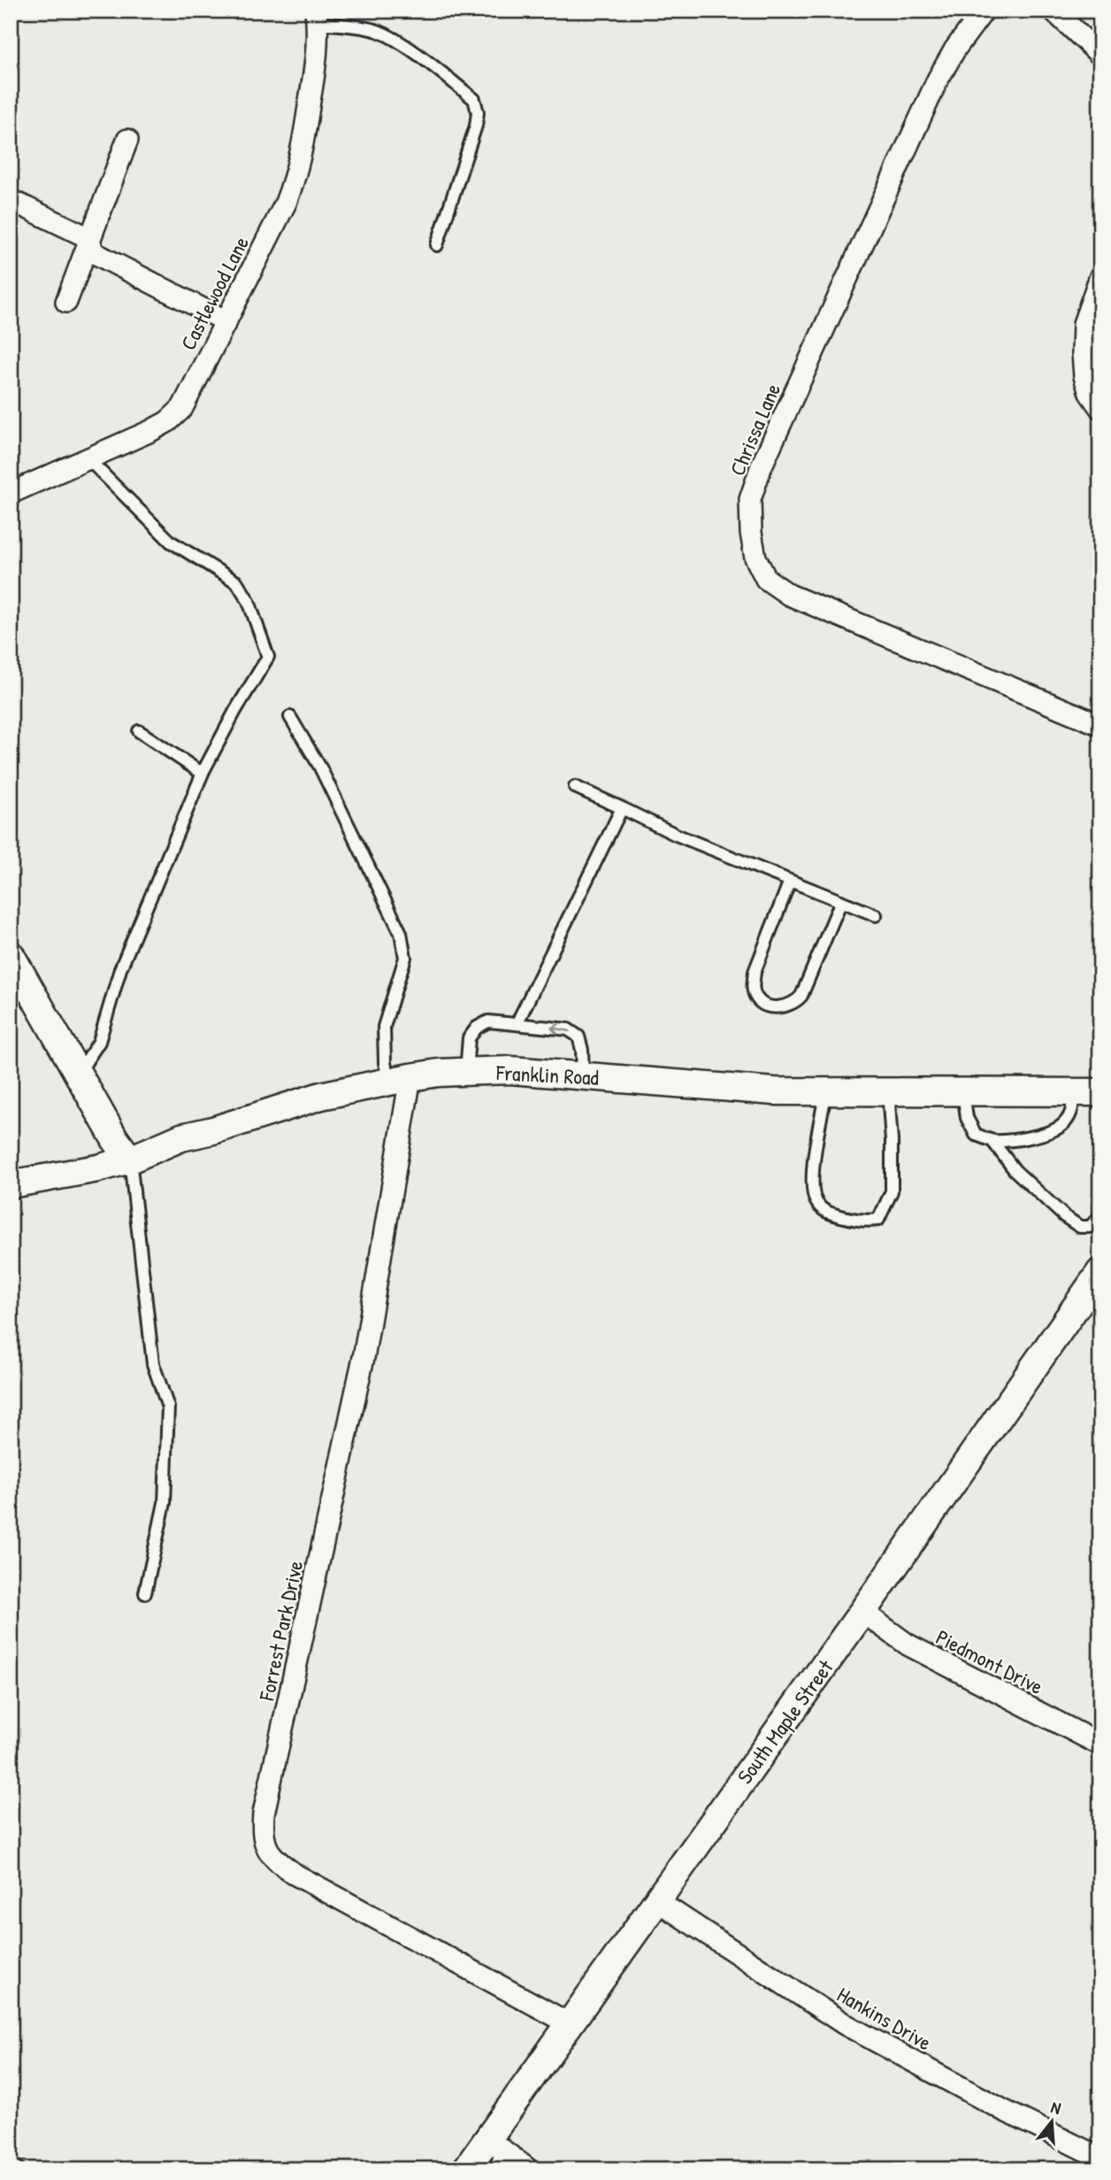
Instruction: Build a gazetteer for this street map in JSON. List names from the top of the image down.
{
  "streets": {
    "street": [
      "Castlewood Lane",
      "Chrissa Lane",
      "Franklin Road",
      "Forrest Park Drive",
      "Piedmont Drive",
      "South Maple Street",
      "Hankins Drive"
    ]
  },
  "crossings": [
    ["Franklin Road", "Forrest Park Drive"],
    ["Forrest Park Drive", "South Maple Street"],
    ["Piedmont Drive", "South Maple Street"],
    ["South Maple Street", "Hankins Drive"]
  ],
  "north": "top"
}
